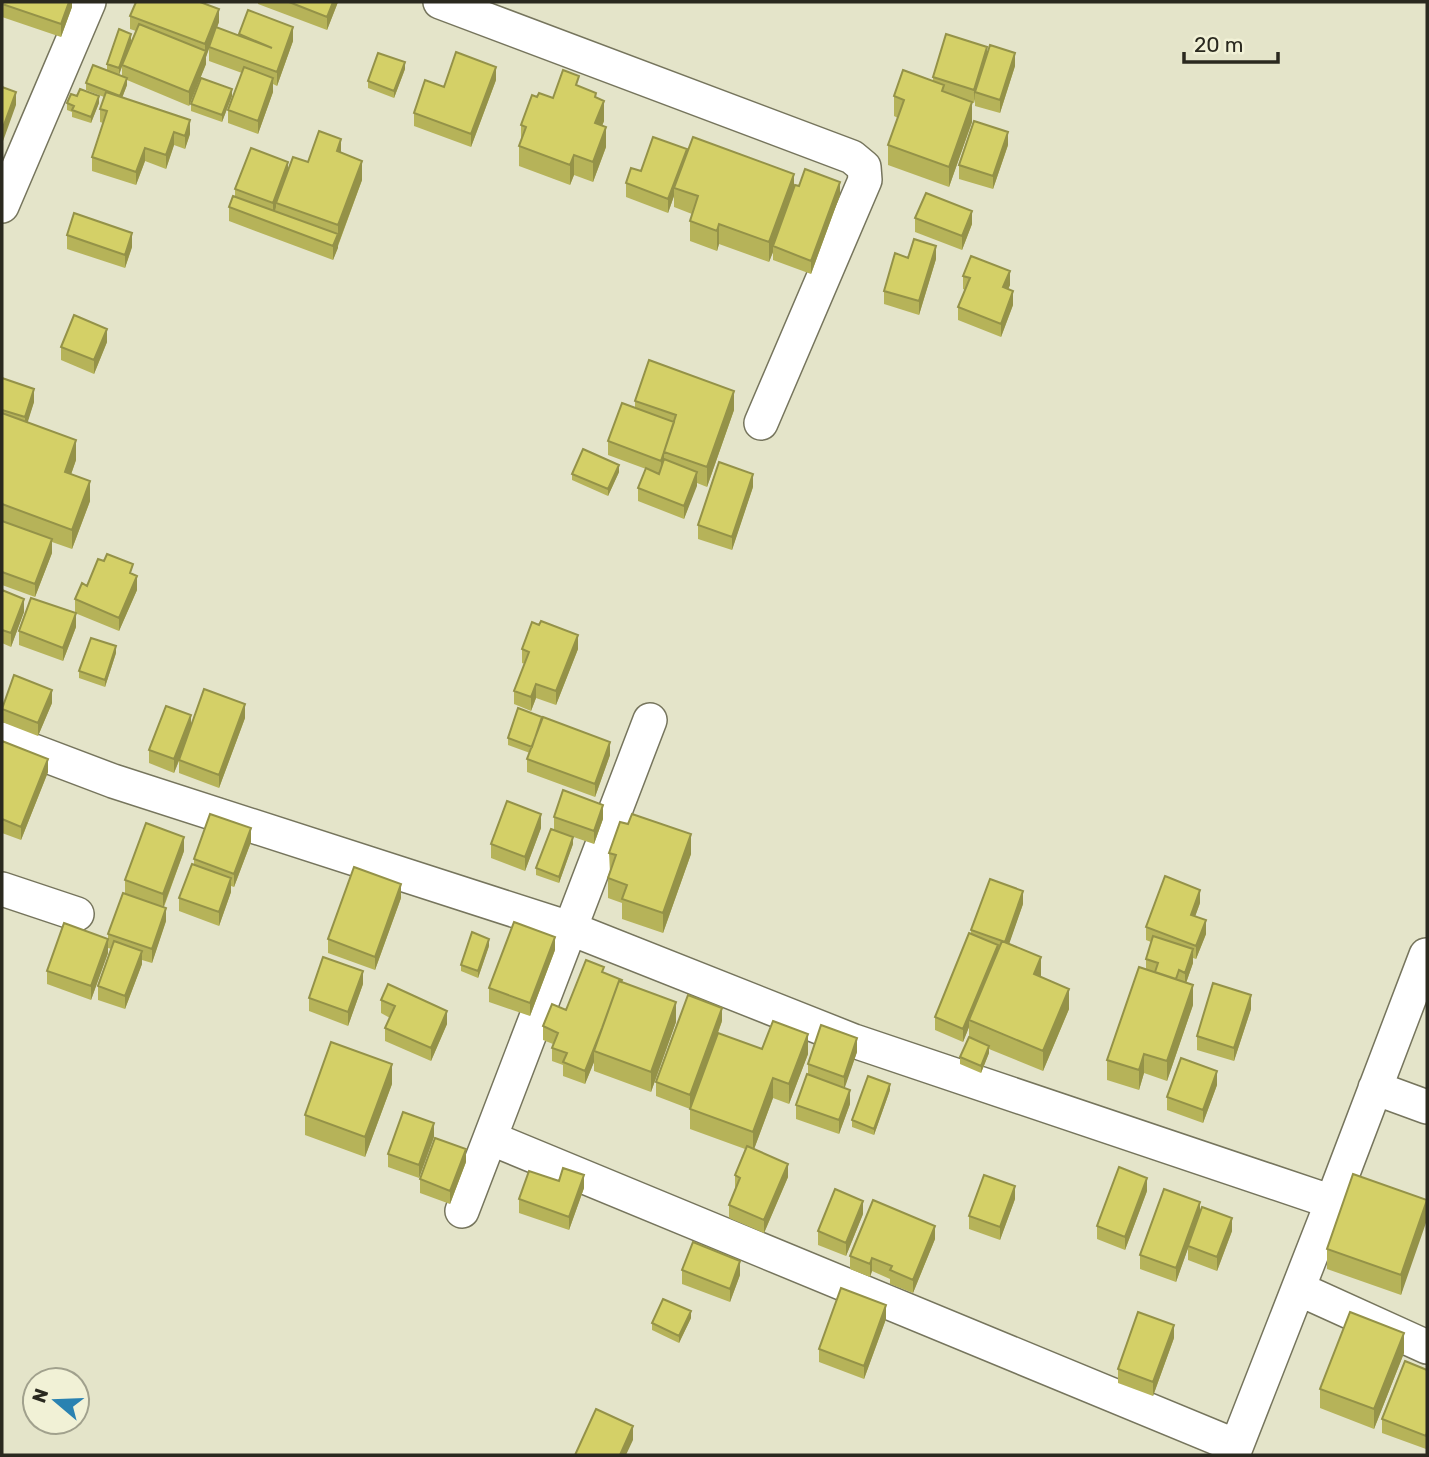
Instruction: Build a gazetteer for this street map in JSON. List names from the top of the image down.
{
  "scale_bar": "20 m",
  "north": "left"
}
